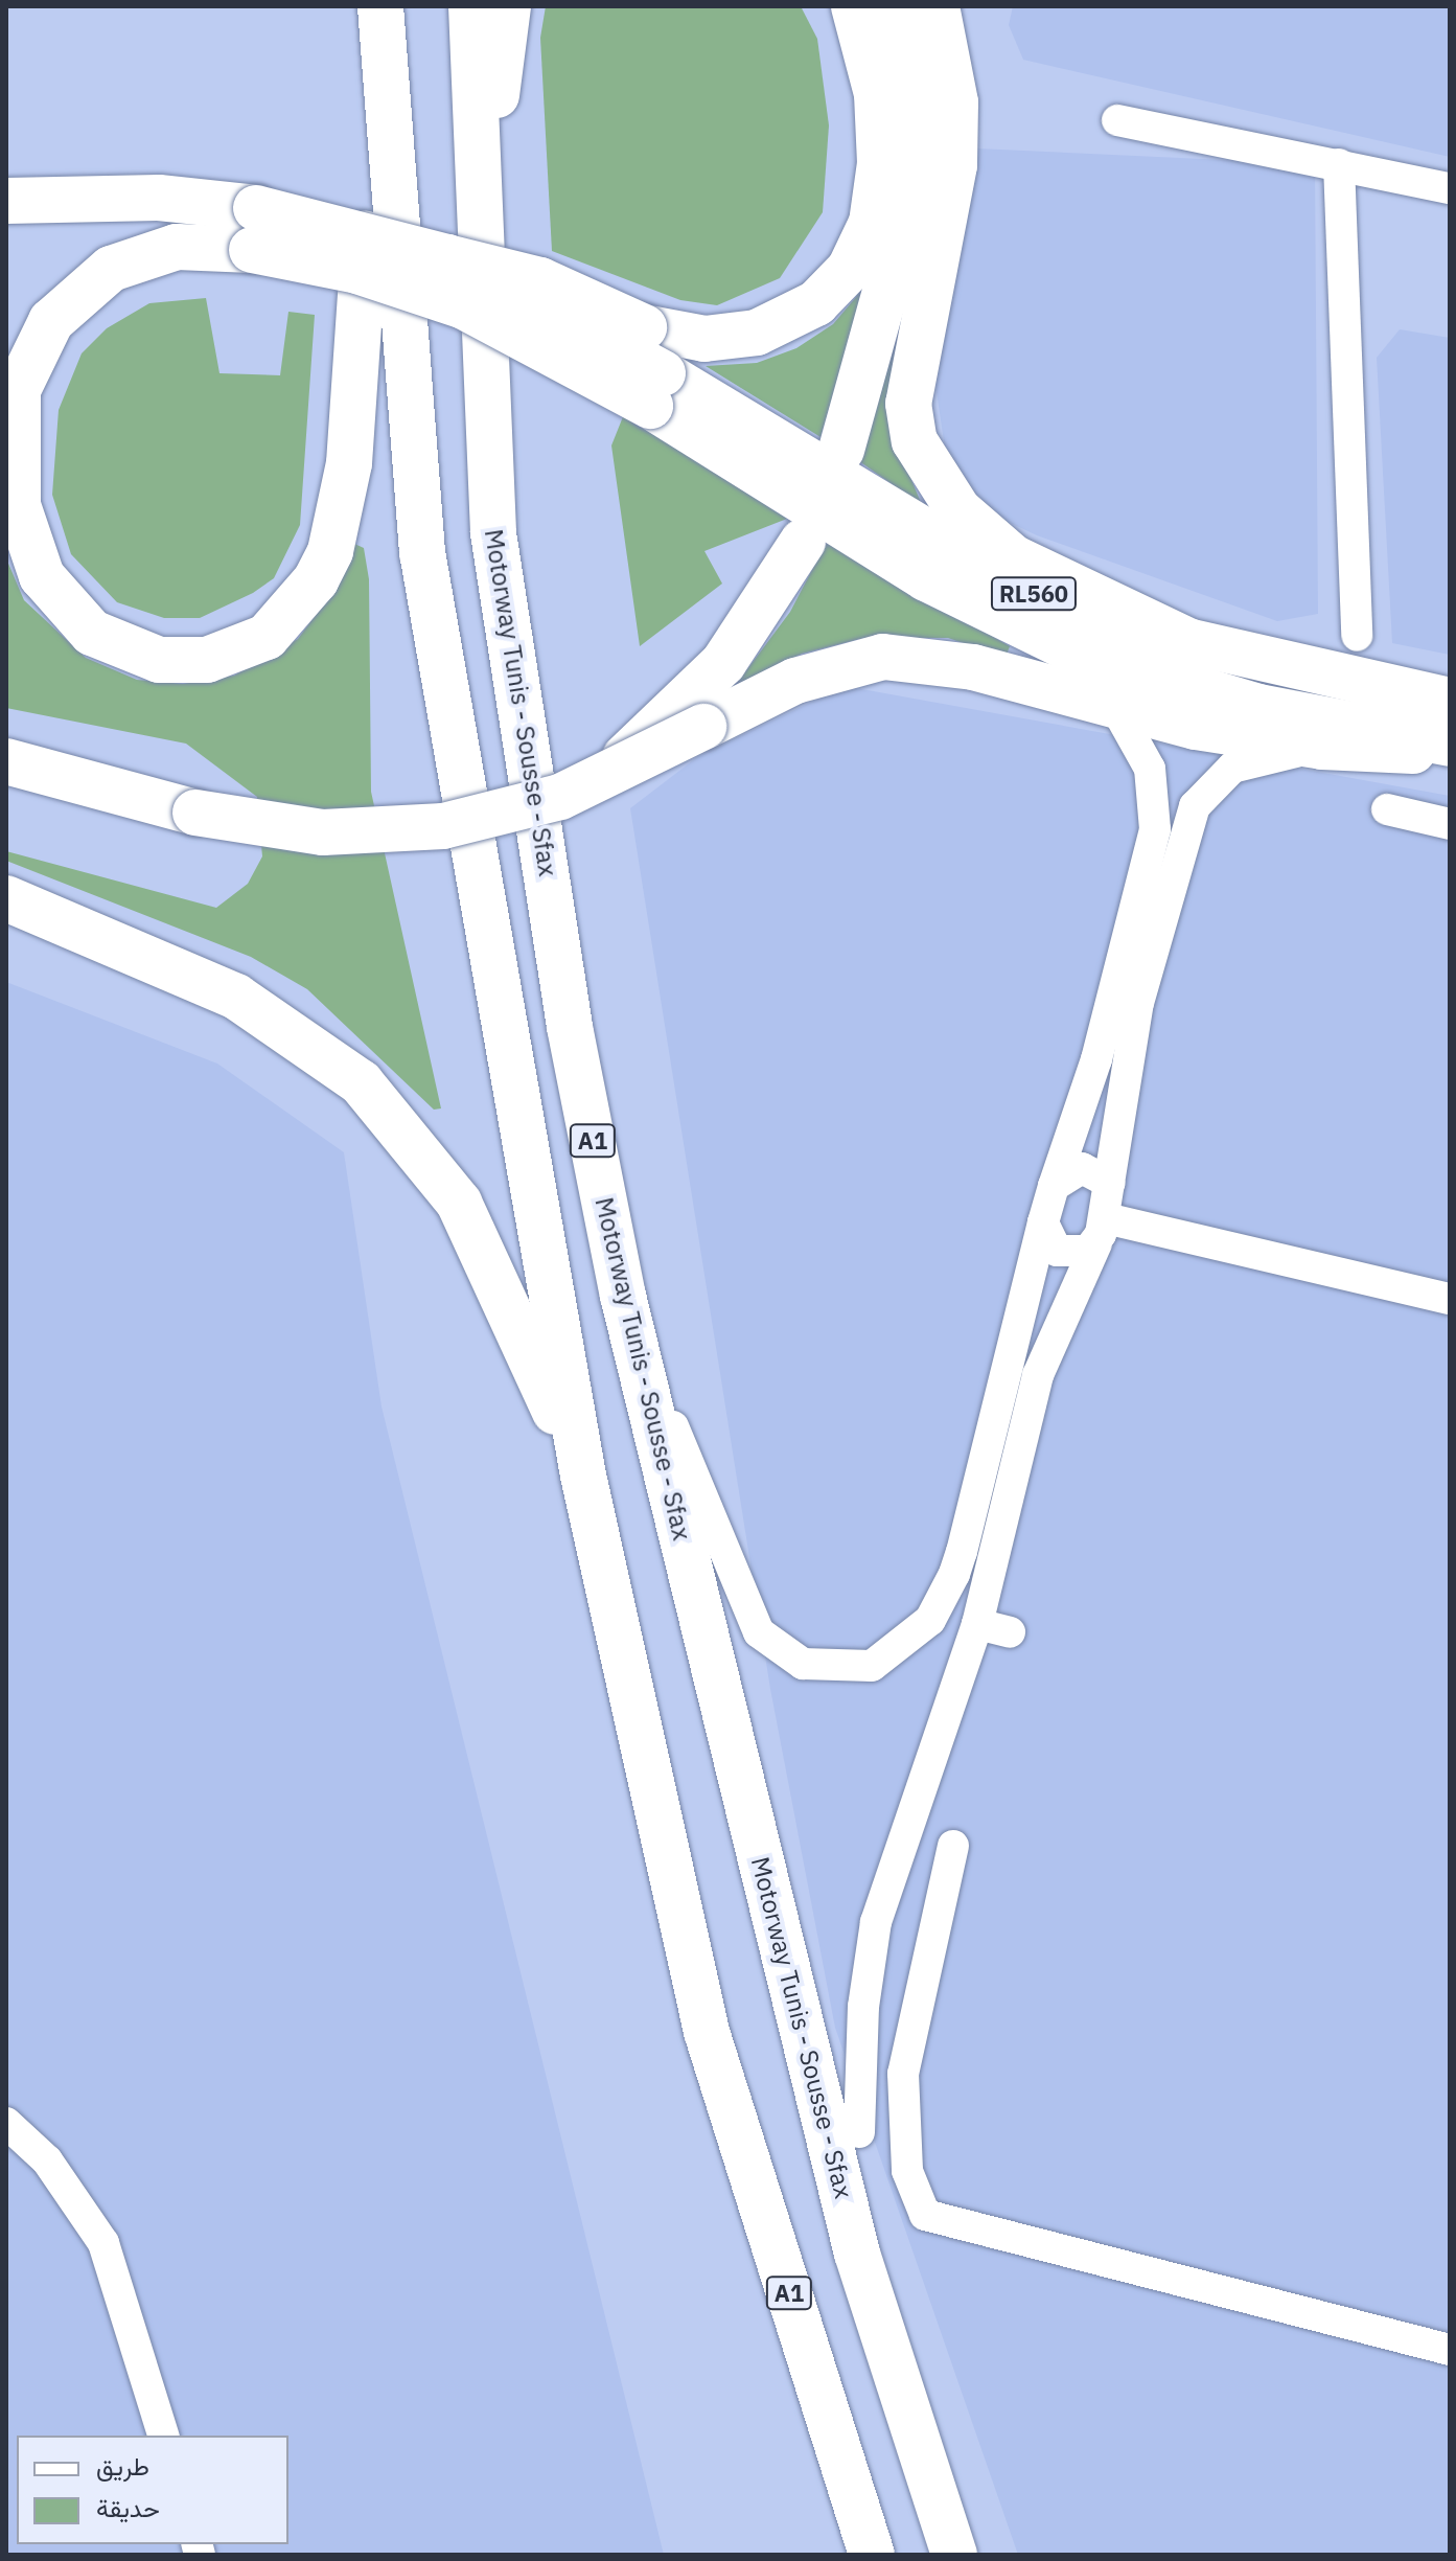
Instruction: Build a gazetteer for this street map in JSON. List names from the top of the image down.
{
  "streets": {
    "highway": ["RL560", "Motorway Tunis - Sousse - Sfax", "A1"]
  },
  "crossings": [
    ["RL560", "Motorway Tunis - Sousse - Sfax"]
  ],
  "legend": ["طريق", "حديقة"]
}
